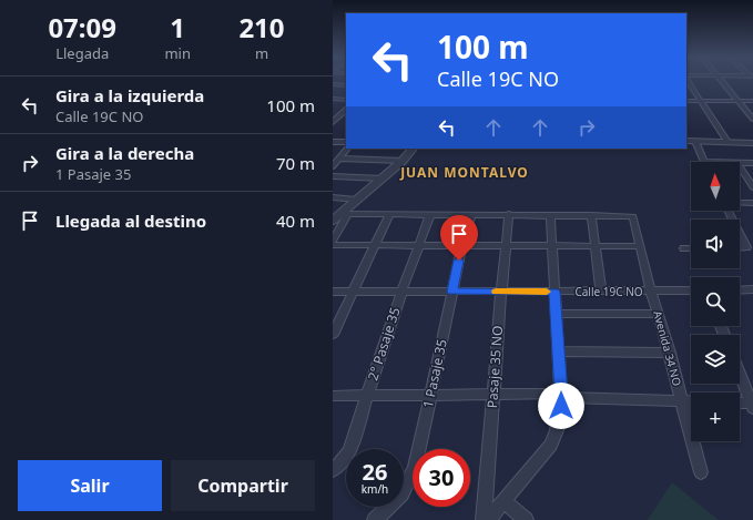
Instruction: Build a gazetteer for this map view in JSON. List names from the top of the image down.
{
  "streets": {
    "street": [
      "Calle 19C NO",
      "2° Pasaje 35",
      "Avenida 34 NO",
      "Pasaje 35 NO",
      "1 Pasaje 35"
    ]
  },
  "crossings": [
    ["Calle 19C NO", "2° Pasaje 35"],
    ["Calle 19C NO", "Avenida 34 NO"],
    ["Calle 19C NO", "Pasaje 35 NO"],
    ["Calle 19C NO", "1 Pasaje 35"]
  ],
  "districts": ["JUAN MONTALVO"],
  "north": "top",
  "page": {
    "eta": [
      "07:09",
      "Llegada",
      "1",
      "min",
      "210",
      "m"
    ],
    "turn": ["100 m", "Calle 19C NO"],
    "list": [
      {
        "name": "Gira a la izquierda",
        "note": "Calle 19C NO",
        "value": "100 m"
      },
      {
        "name": "Gira a la derecha",
        "note": "1 Pasaje 35",
        "value": "70 m"
      },
      {
        "name": "Llegada al destino",
        "value": "40 m"
      }
    ],
    "map_buttons": "+",
    "speed": "26 km/h",
    "limit": "30",
    "buttons": ["Salir", "Compartir"]
  }
}
